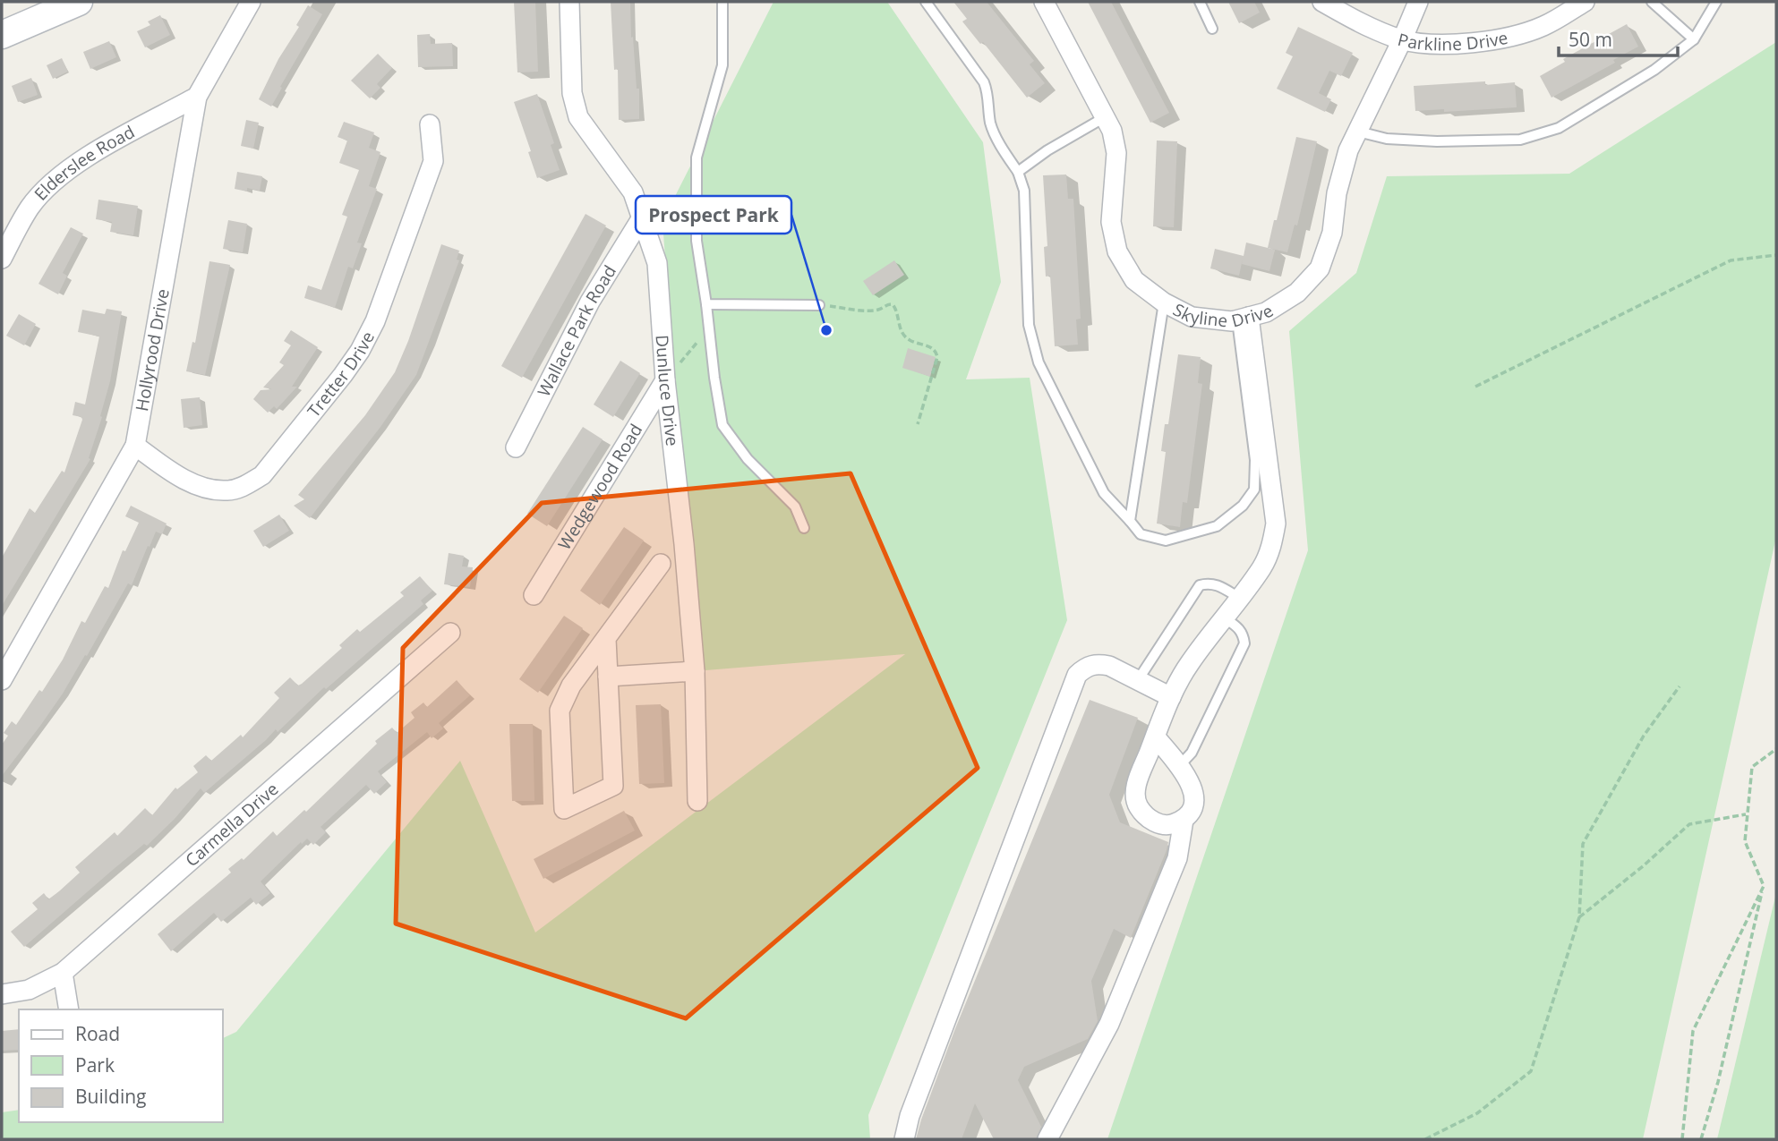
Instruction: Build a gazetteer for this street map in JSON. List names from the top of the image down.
{
  "streets": {
    "street": [
      "Parkline Drive",
      "Elderslee Road",
      "Skyline Drive",
      "Wallace Park Road",
      "Hollyrood Drive",
      "Tretter Drive",
      "Dunluce Drive",
      "Wedgewood Road",
      "Carmella Drive"
    ]
  },
  "crossings": [
    ["Parkline Drive", "Skyline Drive"],
    ["Elderslee Road", "Hollyrood Drive"],
    ["Wallace Park Road", "Dunluce Drive"],
    ["Hollyrood Drive", "Tretter Drive"],
    ["Dunluce Drive", "Wedgewood Road"]
  ],
  "places": ["Prospect Park"],
  "legend": ["Road", "Park", "Building"],
  "scale_bar": "50 m"
}
